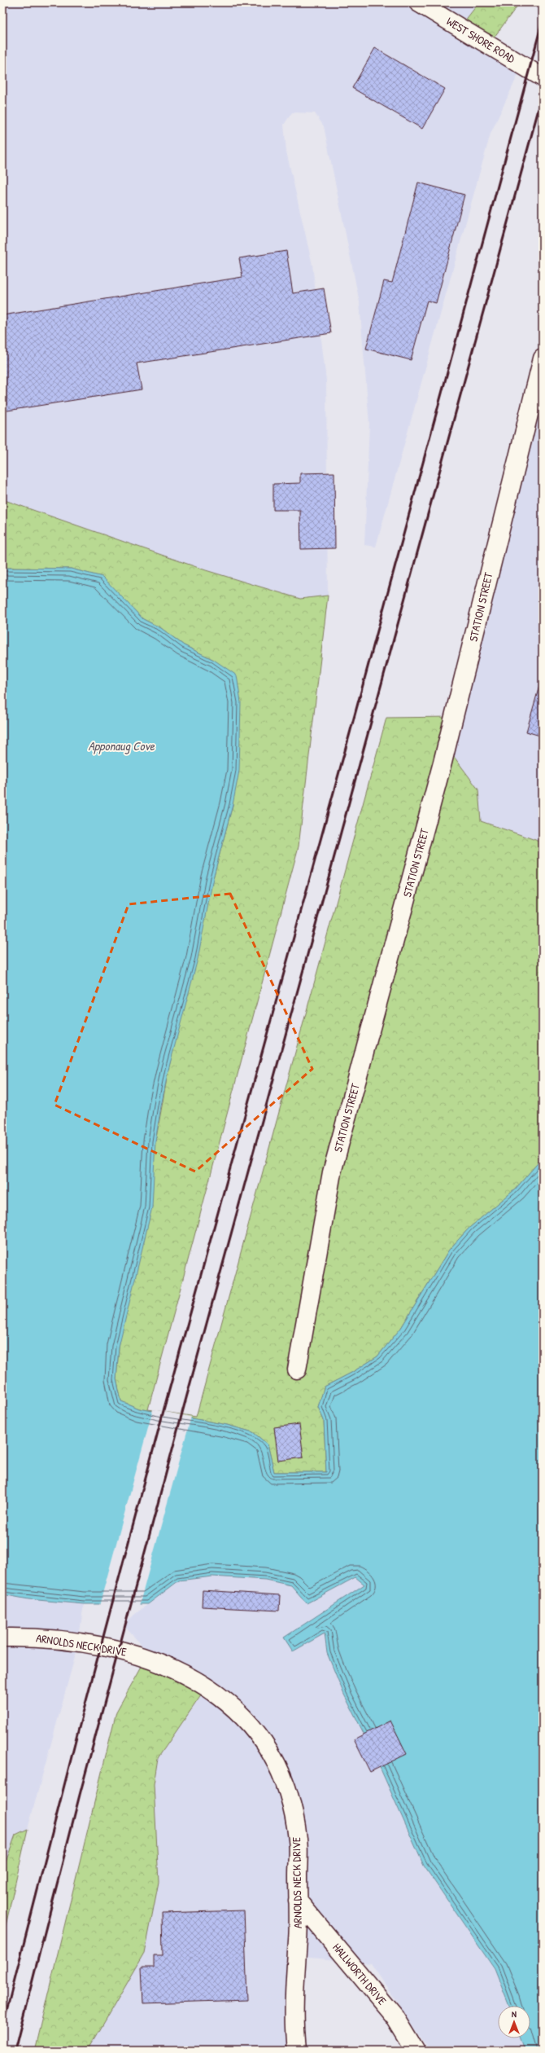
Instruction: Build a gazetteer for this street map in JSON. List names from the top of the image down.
{
  "streets": {
    "street": [
      "WEST SHORE ROAD",
      "STATION STREET",
      "ARNOLDS NECK DRIVE",
      "HALLWORTH DRIVE"
    ]
  },
  "crossings": [
    ["ARNOLDS NECK DRIVE", "HALLWORTH DRIVE"]
  ],
  "water": ["Apponaug Cove"],
  "north": "top"
}
